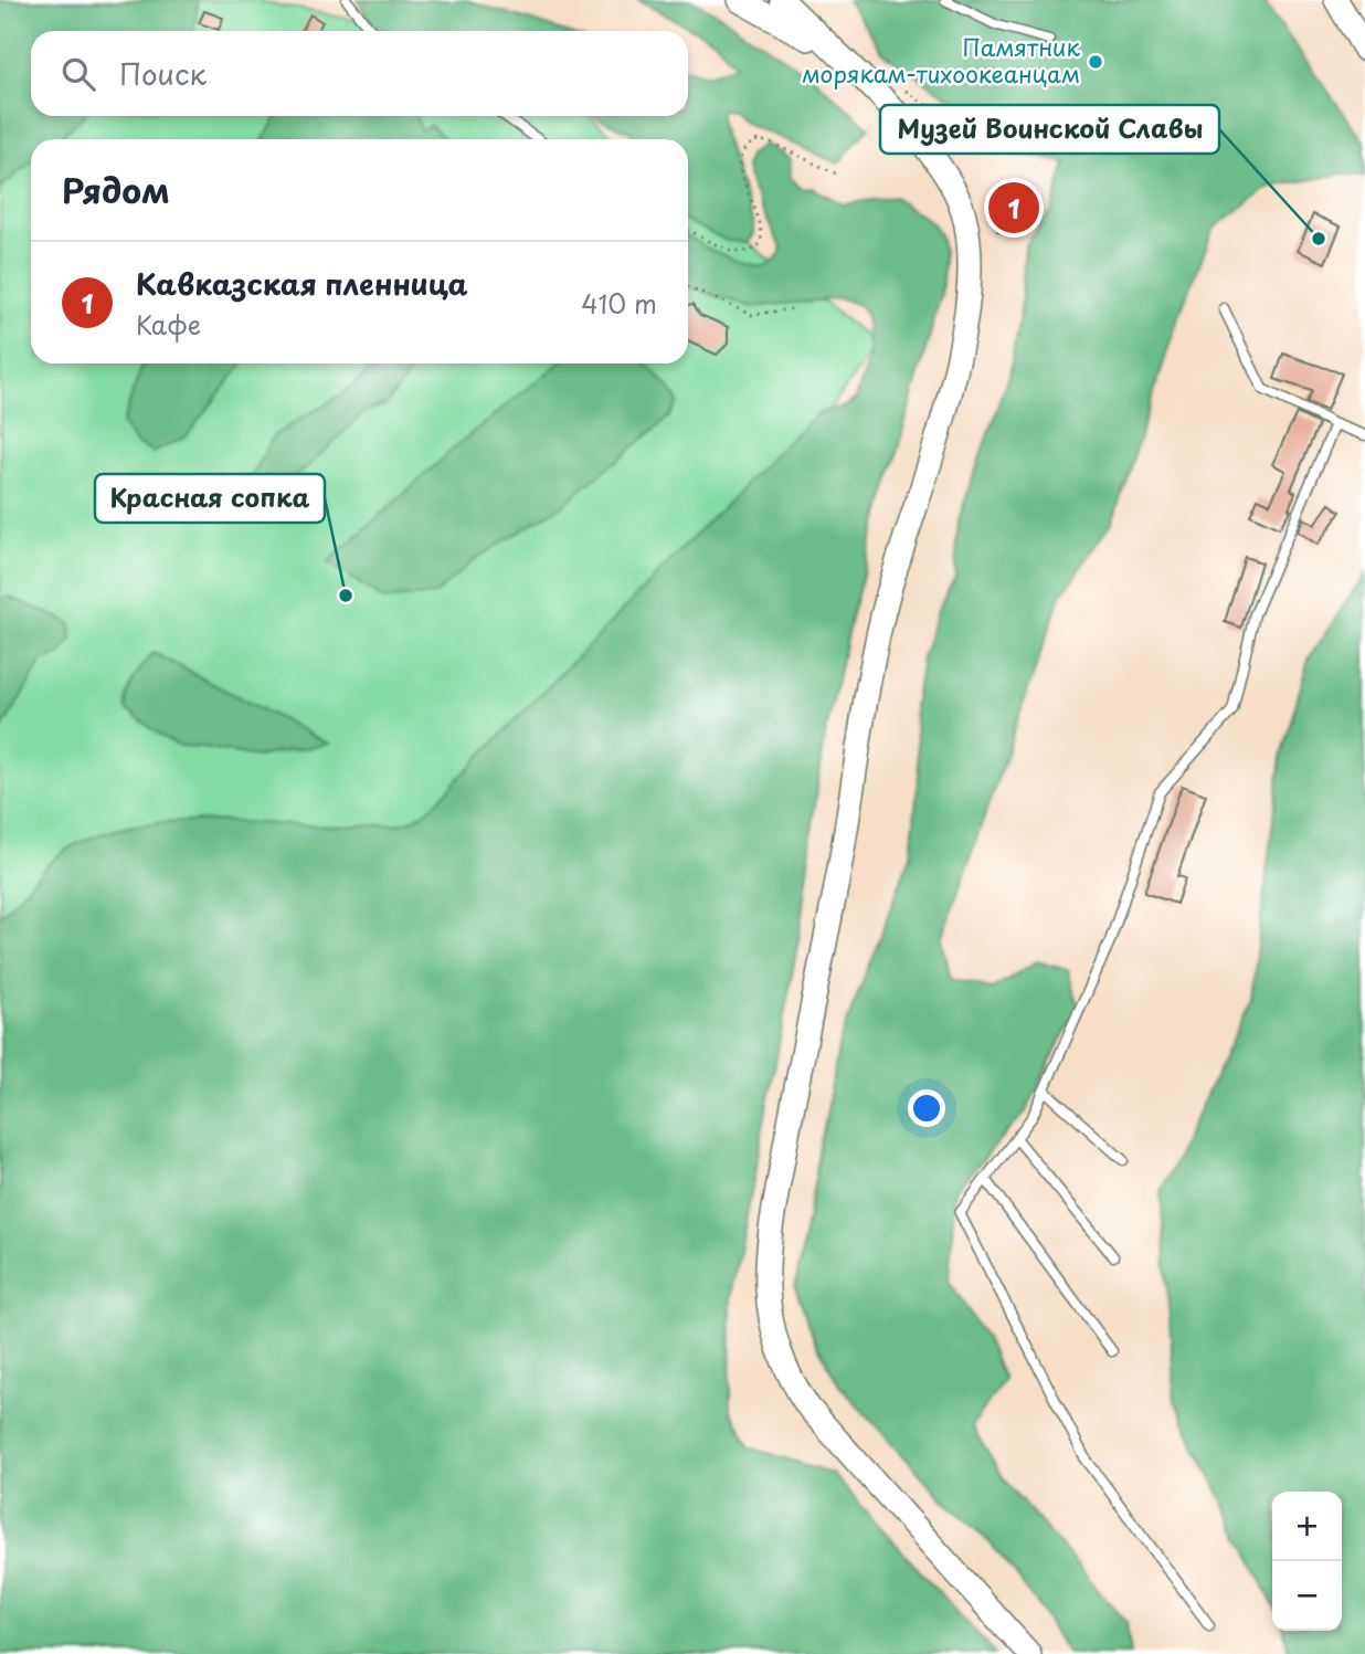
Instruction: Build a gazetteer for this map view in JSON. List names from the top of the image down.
{
  "places": ["Памятник морякам-тихоокеанцам", "Музей Воинской Славы", "Красная сопка"],
  "page": {
    "search": "Поиск",
    "heading": "Рядом",
    "pins": "1",
    "list": [
      {
        "mark": "1",
        "name": "Кавказская пленница",
        "note": "Кафе",
        "value": "410 m"
      }
    ],
    "map_buttons": ["+", "−"]
  }
}
